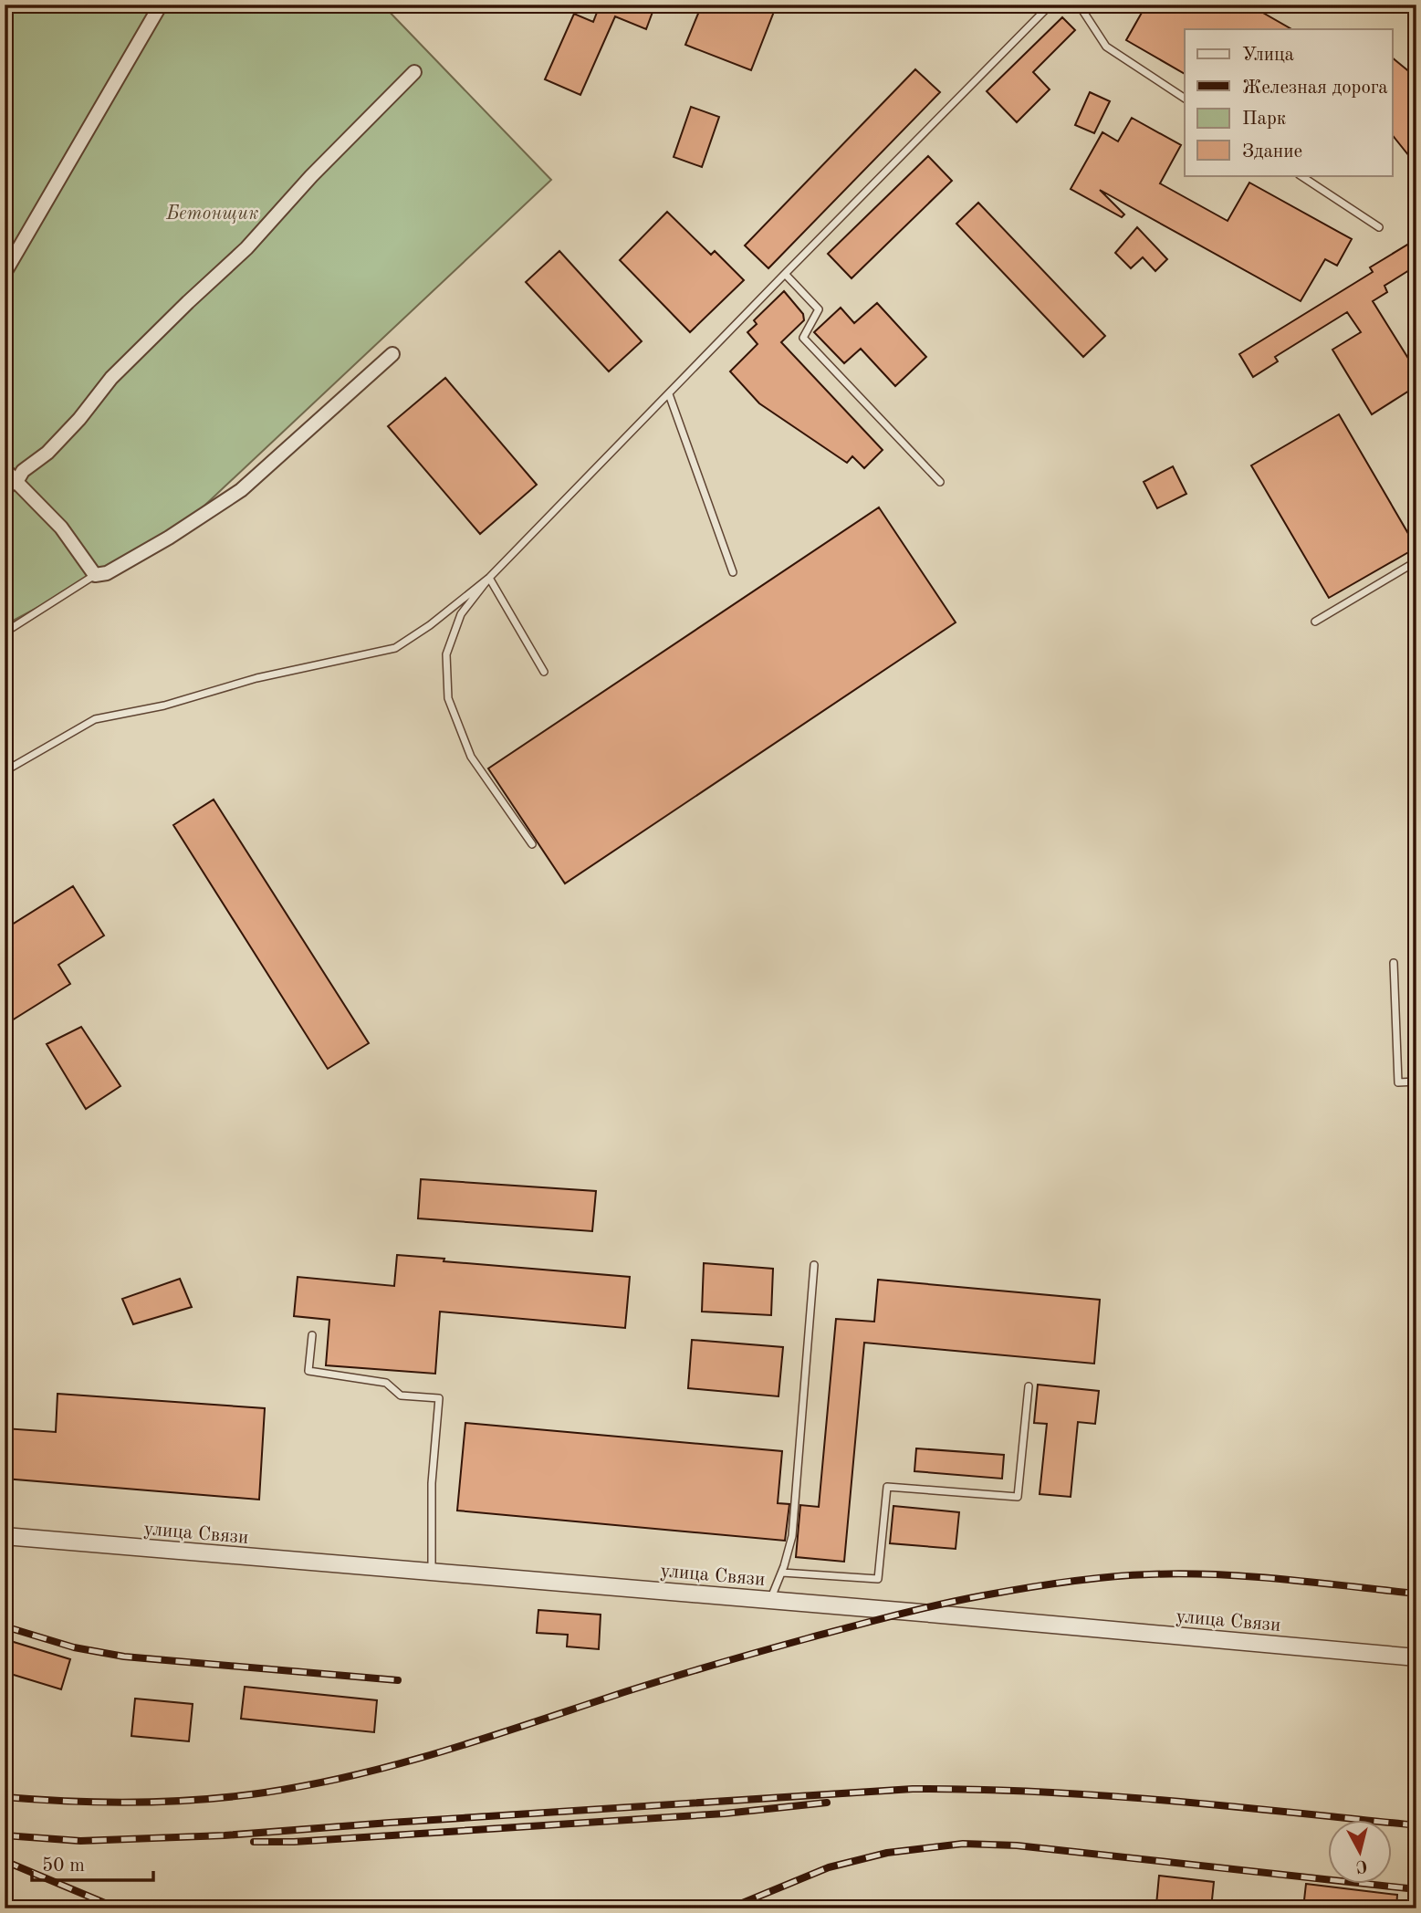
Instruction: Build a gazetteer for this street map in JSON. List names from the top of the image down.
{
  "streets": {
    "street": ["улица Связи"]
  },
  "parks": ["Бетонщик"],
  "legend": [
    "Улица",
    "Железная дорога",
    "Парк",
    "Здание"
  ],
  "scale_bar": "50 m",
  "north": "bottom"
}
